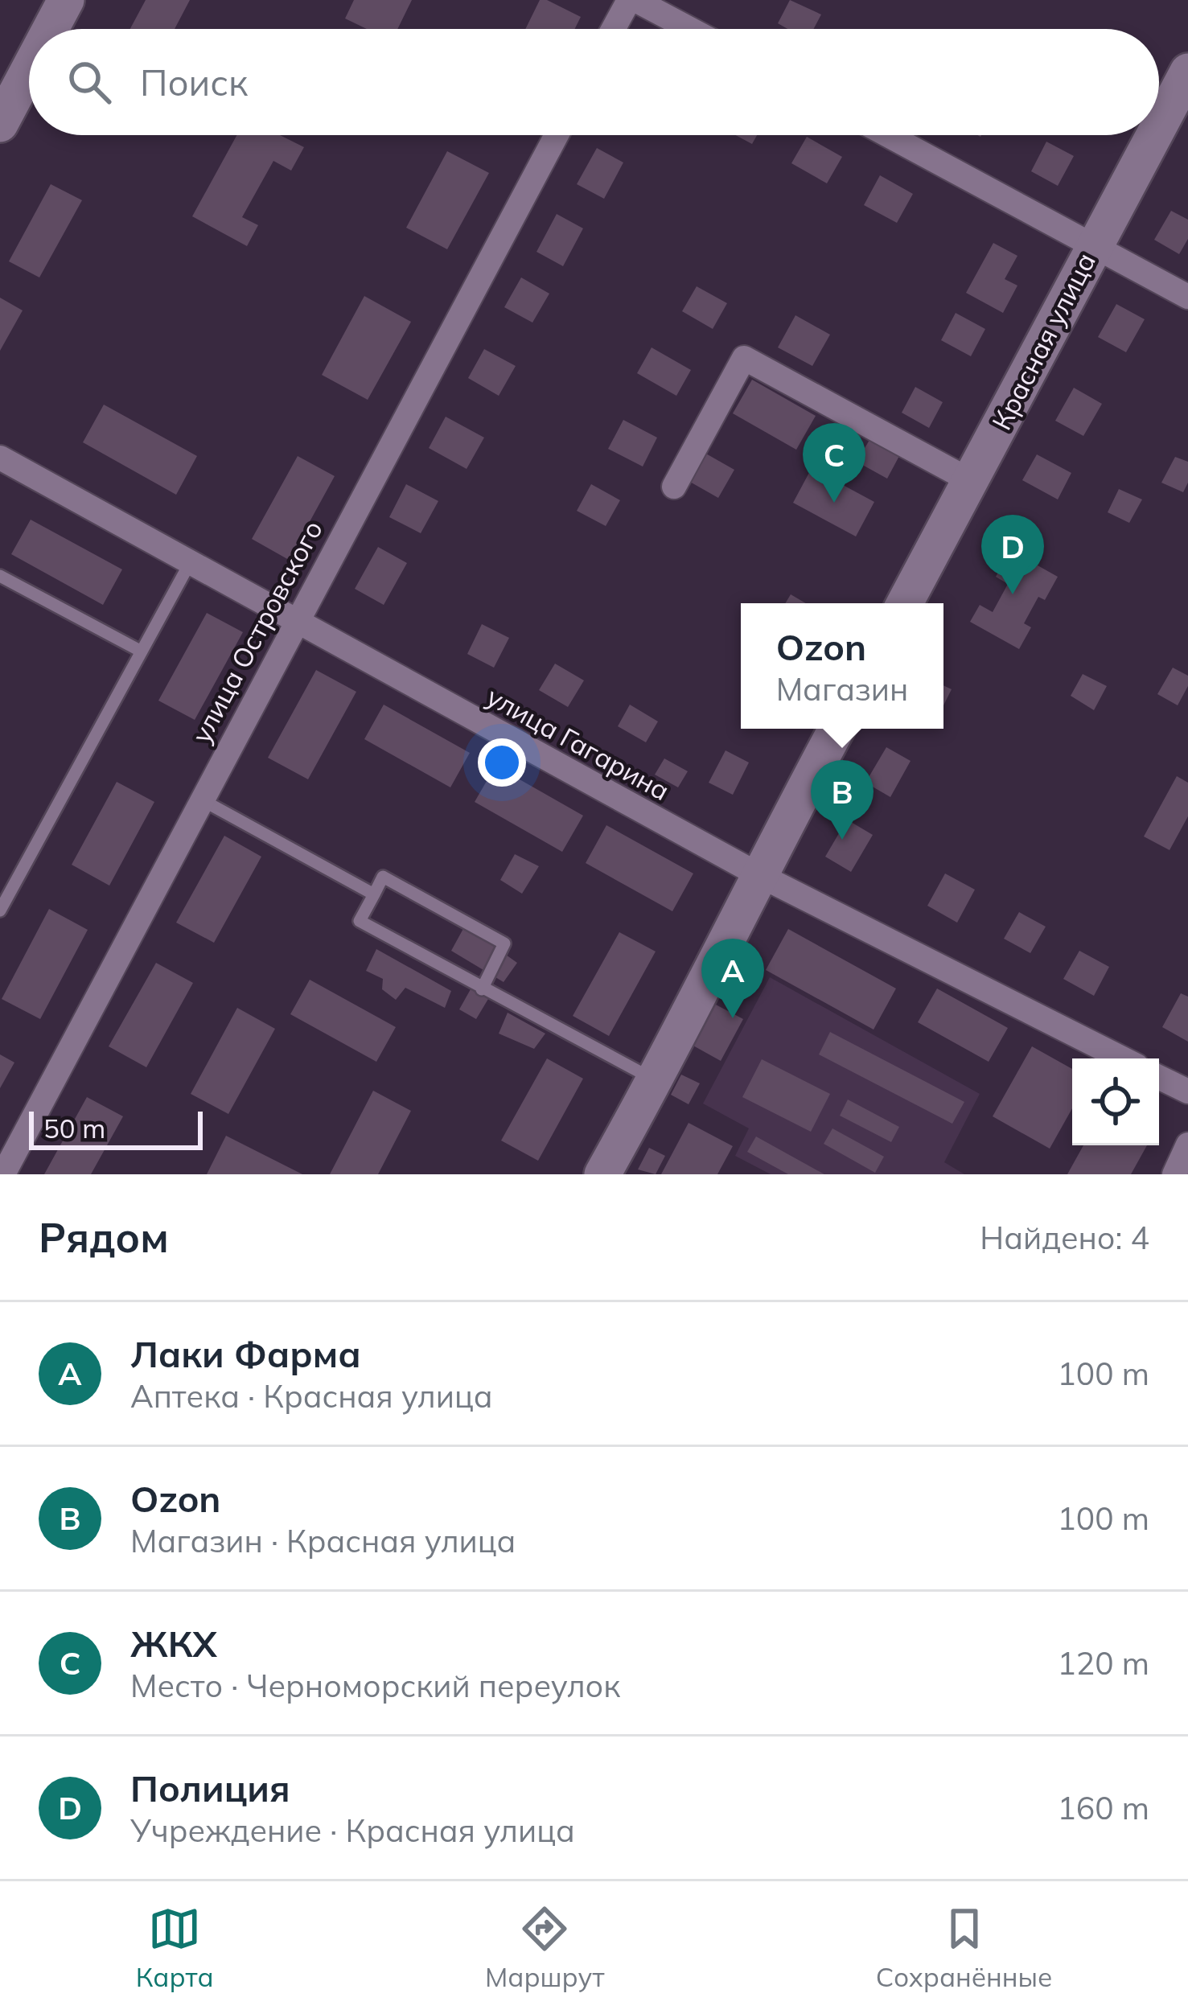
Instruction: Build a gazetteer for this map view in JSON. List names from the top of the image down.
{
  "streets": {
    "street": ["Красная улица", "улица Островского", "улица Гагарина"]
  },
  "crossings": [
    ["улица Островского", "улица Гагарина"]
  ],
  "scale_bar": "50 m",
  "page": {
    "search": "Поиск",
    "pins": [
      "C",
      "D",
      "B",
      "A"
    ],
    "popup": ["Ozon", "Магазин"],
    "scale": "50 m",
    "heading": ["Рядом", "Найдено: 4"],
    "list": [
      {
        "mark": "A",
        "name": "Лаки Фарма",
        "note": "Аптека · Красная улица",
        "value": "100 m"
      },
      {
        "mark": "B",
        "name": "Ozon",
        "note": "Магазин · Красная улица",
        "value": "100 m"
      },
      {
        "mark": "C",
        "name": "ЖКХ",
        "note": "Место · Черноморский переулок",
        "value": "120 m"
      },
      {
        "mark": "D",
        "name": "Полиция",
        "note": "Учреждение · Красная улица",
        "value": "160 m"
      }
    ],
    "nav": ["Карта", "Маршрут", "Сохранённые"]
  }
}
